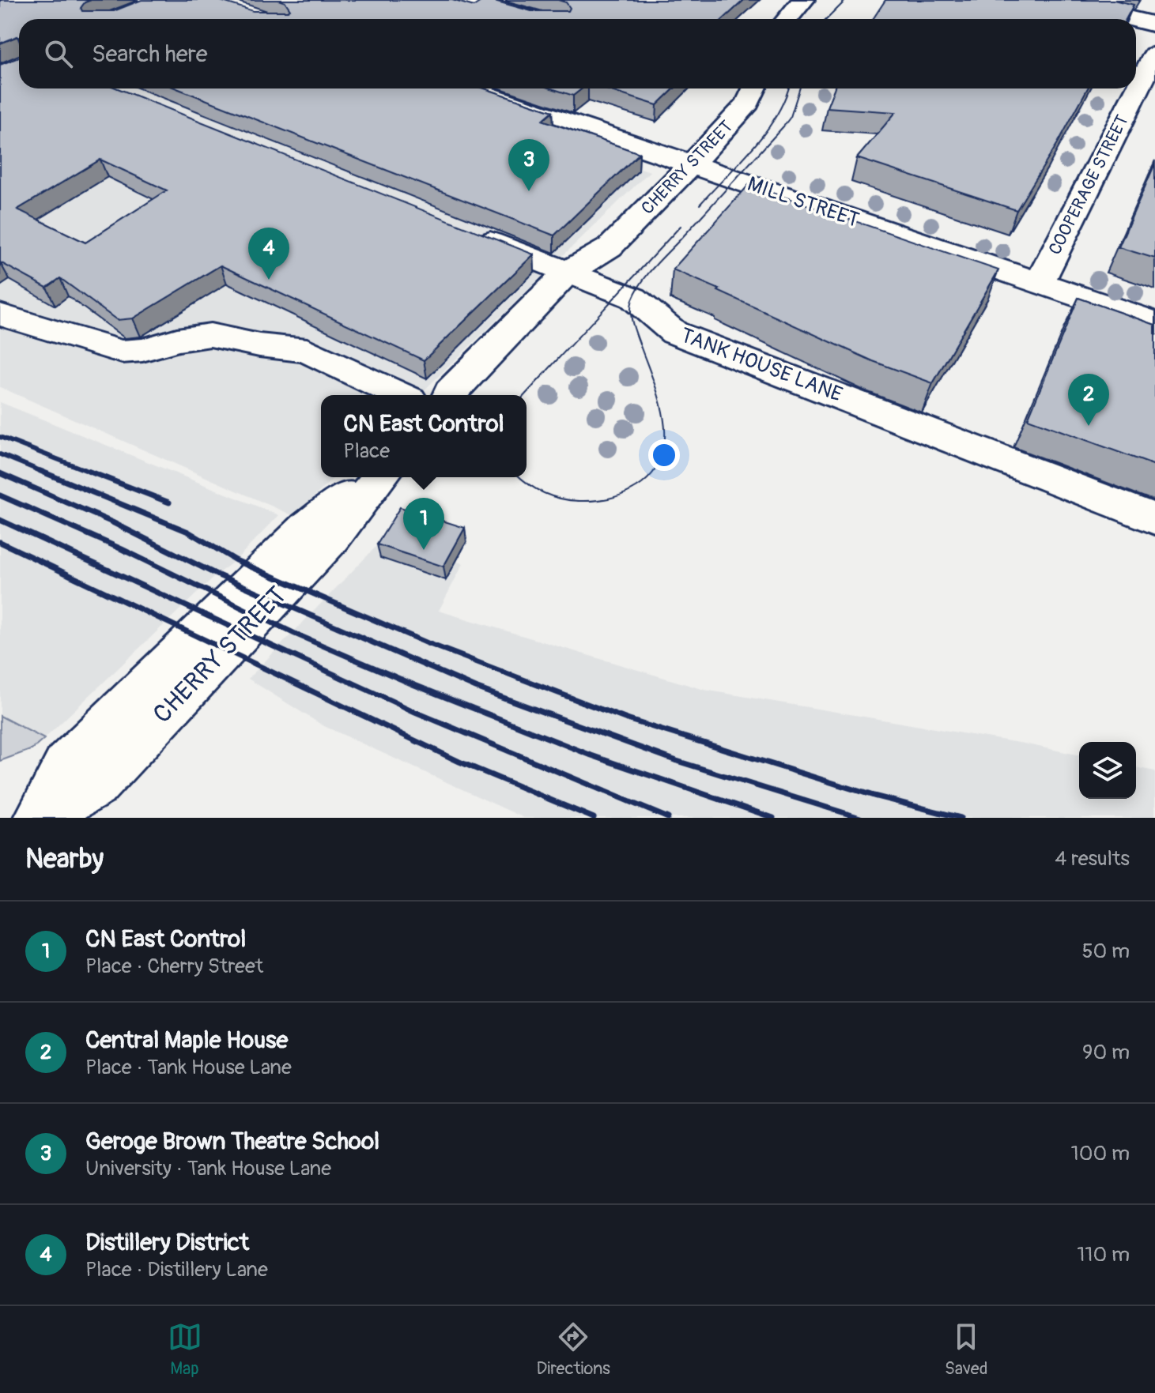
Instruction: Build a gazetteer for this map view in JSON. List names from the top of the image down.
{
  "streets": {
    "street": [
      "CHERRY STREET",
      "COOPERAGE STREET",
      "MILL STREET",
      "TANK HOUSE LANE"
    ]
  },
  "crossings": [
    ["CHERRY STREET", "MILL STREET"],
    ["CHERRY STREET", "TANK HOUSE LANE"],
    ["COOPERAGE STREET", "MILL STREET"]
  ],
  "page": {
    "search": "Search here",
    "pins": [
      "3",
      "4",
      "2",
      "1"
    ],
    "popup": ["CN East Control", "Place"],
    "heading": ["Nearby", "4 results"],
    "list": [
      {
        "mark": "1",
        "name": "CN East Control",
        "note": "Place · Cherry Street",
        "value": "50 m"
      },
      {
        "mark": "2",
        "name": "Central Maple House",
        "note": "Place · Tank House Lane",
        "value": "90 m"
      },
      {
        "mark": "3",
        "name": "Geroge Brown Theatre School",
        "note": "University · Tank House Lane",
        "value": "100 m"
      },
      {
        "mark": "4",
        "name": "Distillery District",
        "note": "Place · Distillery Lane",
        "value": "110 m"
      }
    ],
    "nav": ["Map", "Directions", "Saved"]
  }
}
